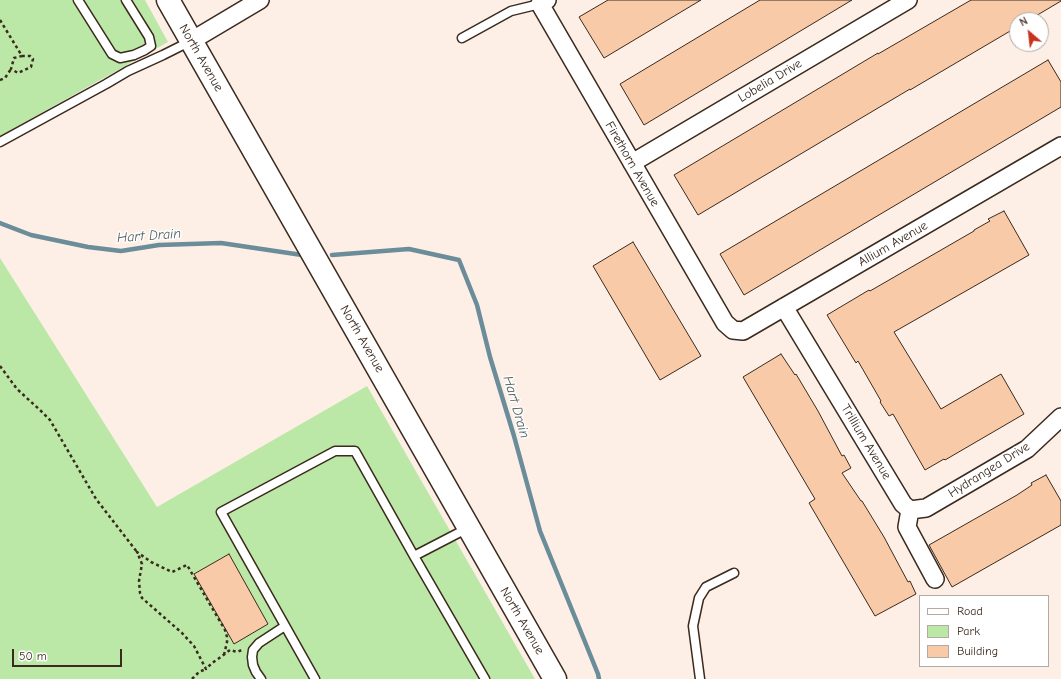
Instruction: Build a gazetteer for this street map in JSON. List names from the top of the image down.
{
  "streets": {
    "street": [
      "North Avenue",
      "Lobelia Drive",
      "Firethorn Avenue",
      "Allium Avenue",
      "Trillium Avenue",
      "Hydrangea Drive"
    ]
  },
  "crossings": [
    ["Lobelia Drive", "Firethorn Avenue"],
    ["Firethorn Avenue", "Allium Avenue"],
    ["Allium Avenue", "Trillium Avenue"],
    ["Trillium Avenue", "Hydrangea Drive"]
  ],
  "water": ["Hart Drain"],
  "legend": ["Road", "Park", "Building"],
  "scale_bar": "50 m",
  "north": "top left"
}
